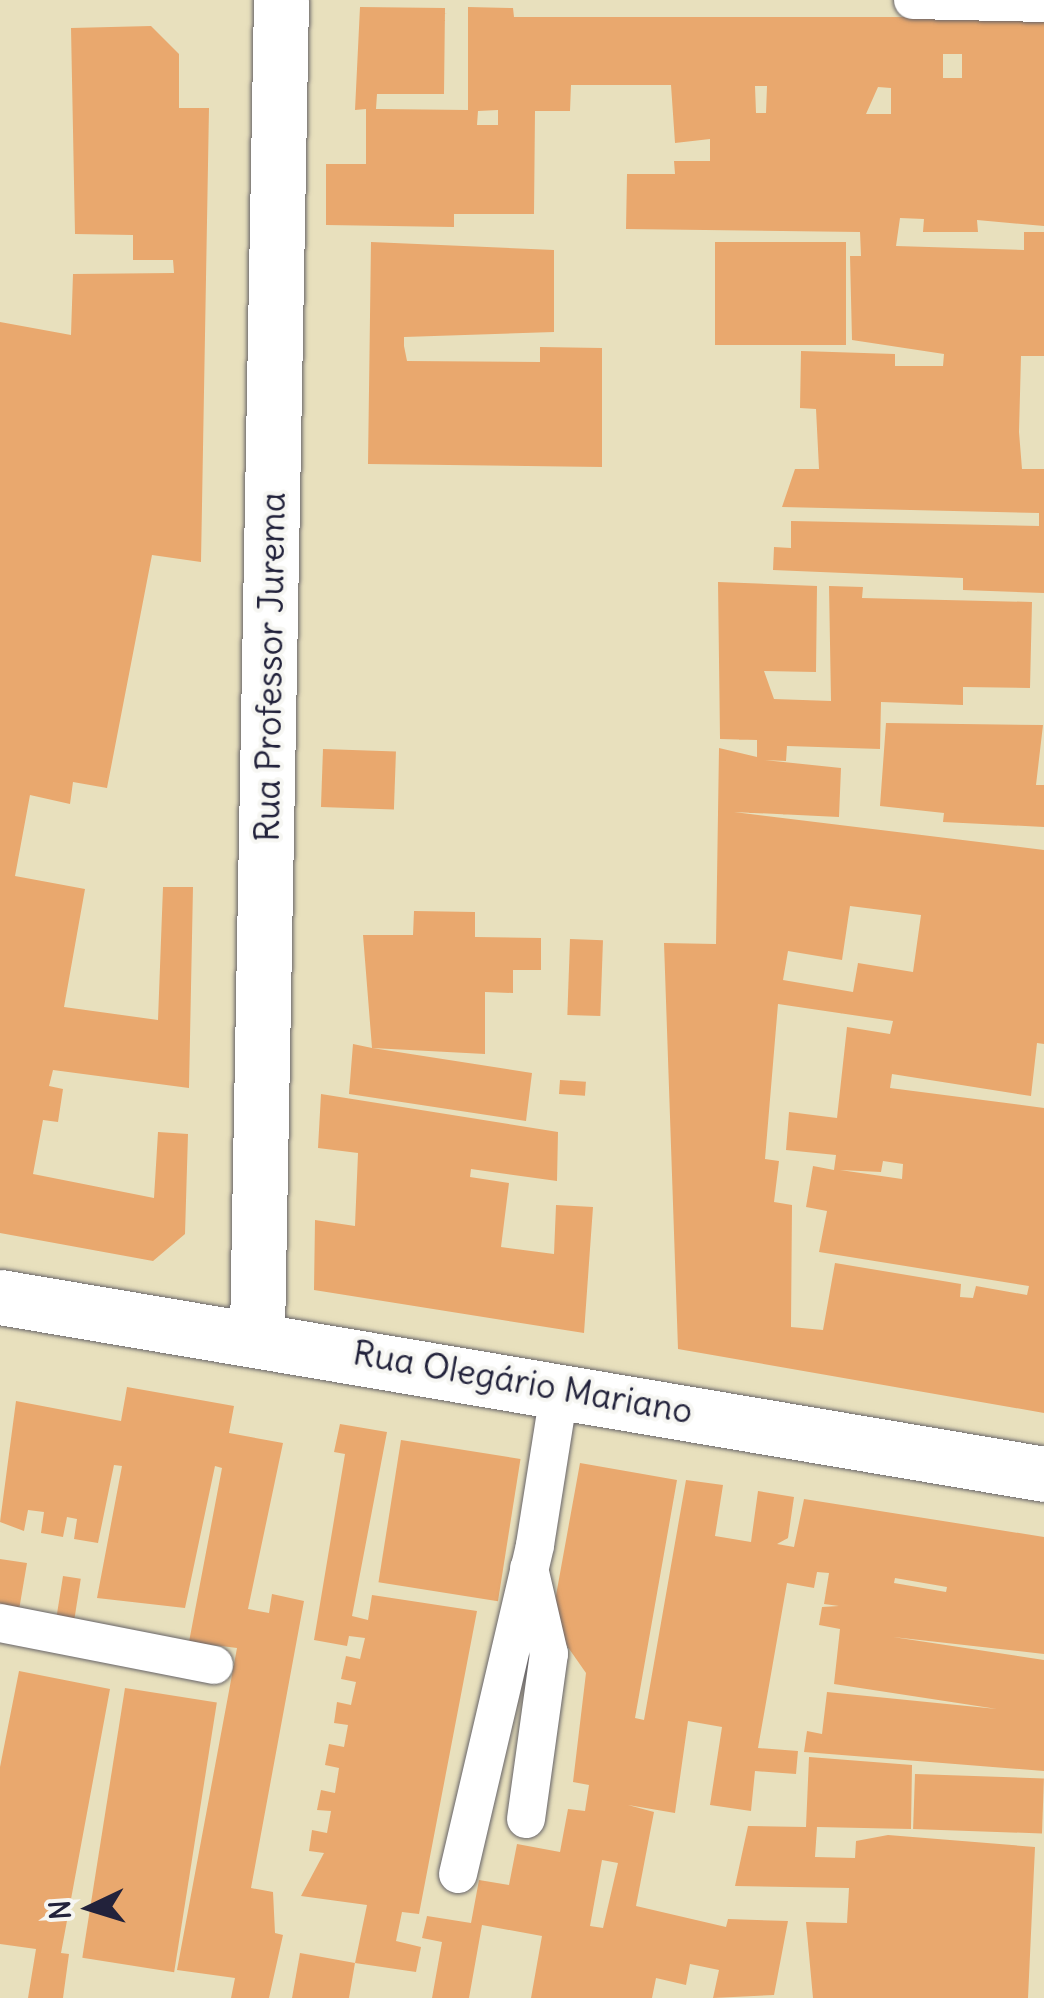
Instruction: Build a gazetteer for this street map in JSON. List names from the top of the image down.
{
  "streets": {
    "street": ["Rua Professor Jurema", "Rua Olegário Mariano"]
  },
  "crossings": [
    ["Rua Professor Jurema", "Rua Olegário Mariano"]
  ],
  "north": "left"
}
